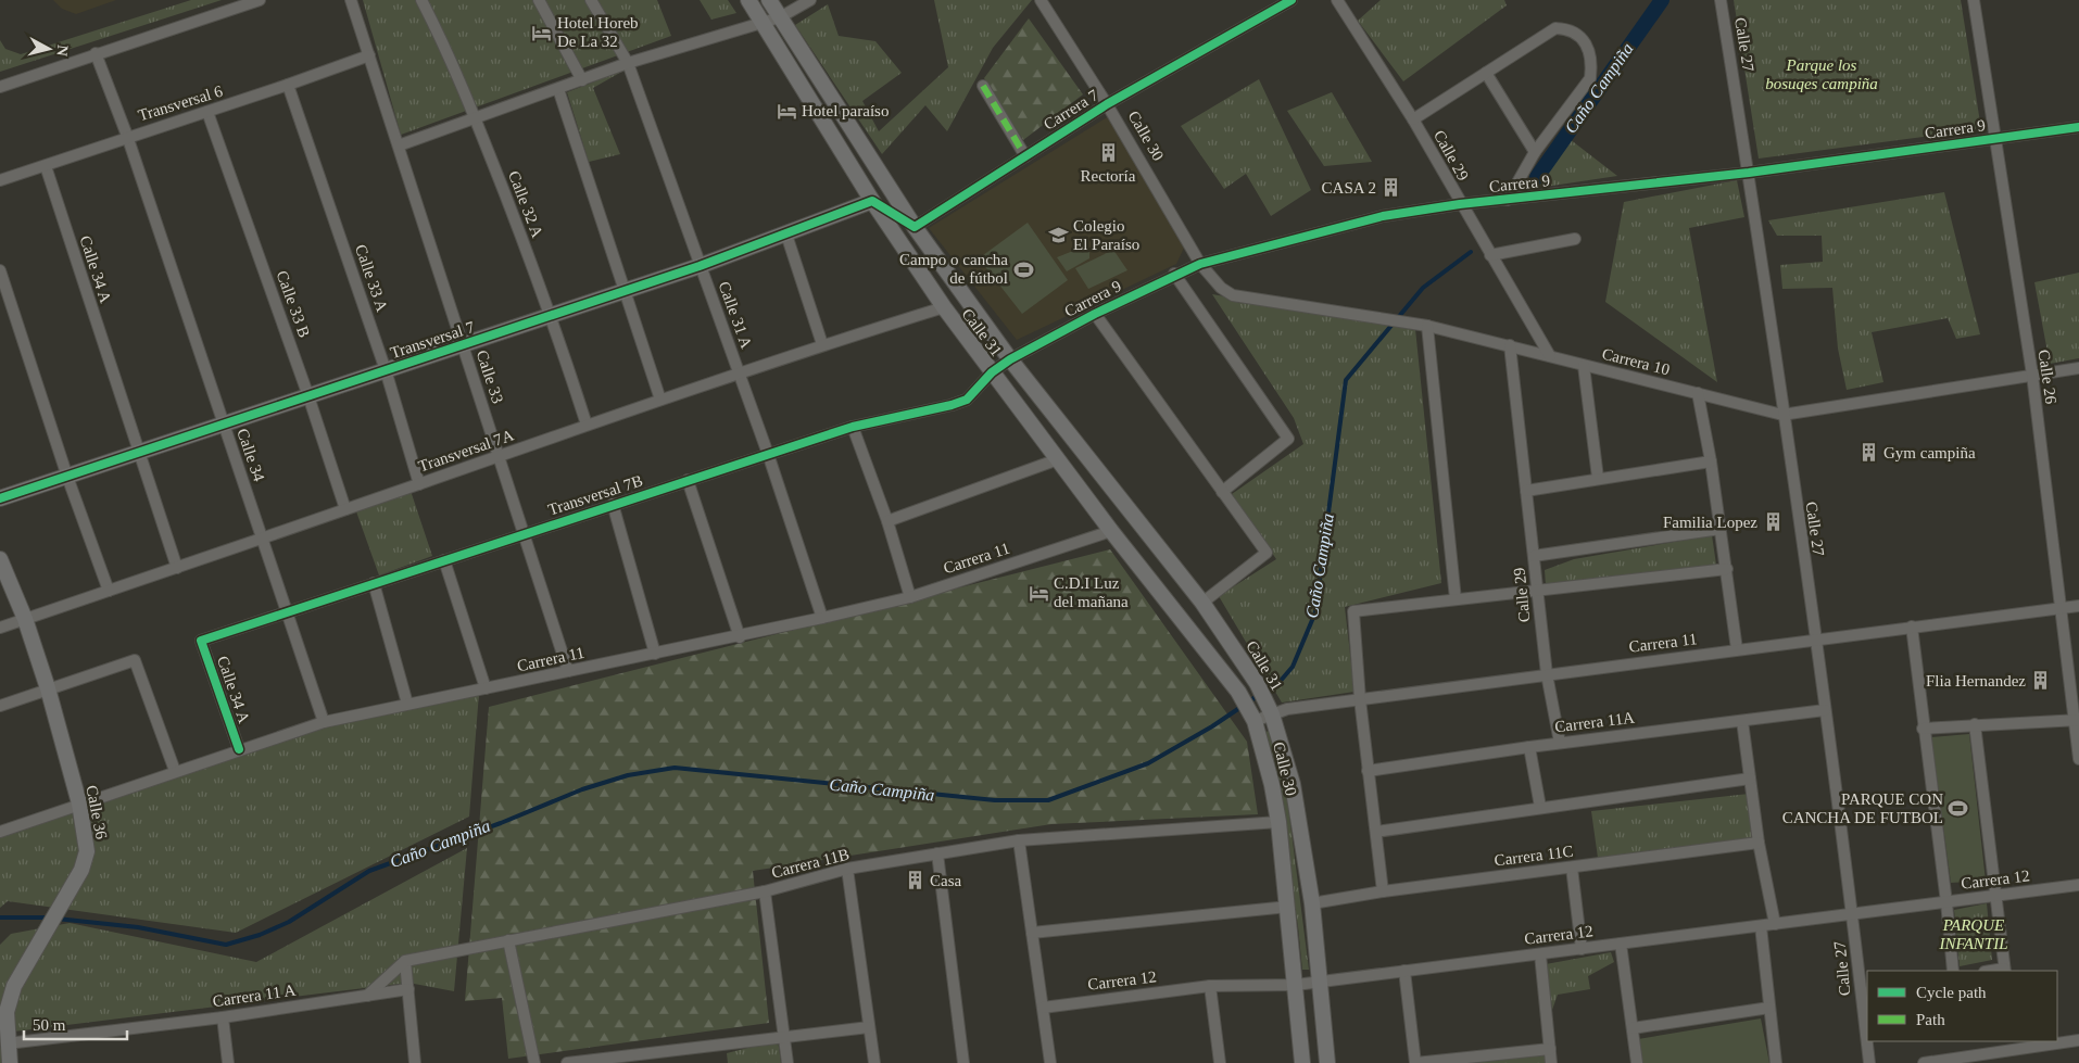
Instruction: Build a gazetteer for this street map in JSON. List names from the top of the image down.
{
  "streets": {
    "main road": [
      "Calle 30",
      "Calle 31",
      "Transversal 7",
      "Calle 36"
    ],
    "street": [
      "Calle 27",
      "Transversal 6",
      "Carrera 7",
      "Carrera 9",
      "Calle 29",
      "Calle 32 A",
      "Calle 34 A",
      "Calle 33 A",
      "Calle 33 B",
      "Calle 31 A",
      "Carrera 10",
      "Calle 33",
      "Calle 26",
      "Transversal 7A",
      "Calle 34",
      "Transversal 7B",
      "Carrera 11",
      "Carrera 11A",
      "Carrera 11C",
      "Carrera 11B",
      "Carrera 12",
      "Carrera 11 A"
    ]
  },
  "crossings": [
    ["Calle 27", "Carrera 9"],
    ["Calle 27", "Carrera 10"],
    ["Calle 27", "Carrera 11"],
    ["Calle 27", "Carrera 11A"],
    ["Calle 27", "Carrera 12"],
    ["Transversal 6", "Calle 34 A"],
    ["Transversal 6", "Calle 33 A"],
    ["Transversal 6", "Calle 33 B"],
    ["Transversal 6", "Calle 33"],
    ["Transversal 6", "Calle 34"],
    ["Carrera 7", "Calle 30"],
    ["Carrera 7", "Calle 31"],
    ["Carrera 9", "Calle 30"],
    ["Carrera 9", "Calle 29"],
    ["Carrera 9", "Calle 31"],
    ["Carrera 9", "Carrera 10"],
    ["Carrera 9", "Calle 26"],
    ["Carrera 9", "Transversal 7B"],
    ["Calle 30", "Calle 31"],
    ["Calle 30", "Carrera 10"],
    ["Calle 30", "Carrera 11"],
    ["Calle 30", "Carrera 11C"],
    ["Calle 30", "Carrera 11B"],
    ["Calle 30", "Carrera 12"],
    ["Calle 29", "Carrera 10"],
    ["Calle 29", "Carrera 11"],
    ["Calle 29", "Carrera 11A"],
    ["Calle 32 A", "Transversal 7"],
    ["Calle 32 A", "Transversal 7A"],
    ["Calle 34 A", "Transversal 7"],
    ["Calle 34 A", "Transversal 7A"],
    ["Calle 34 A", "Transversal 7B"],
    ["Calle 34 A", "Carrera 11"],
    ["Calle 33 A", "Transversal 7"],
    ["Calle 33 A", "Transversal 7A"],
    ["Calle 33 B", "Transversal 7"],
    ["Calle 33 B", "Transversal 7A"],
    ["Calle 31 A", "Transversal 7"],
    ["Calle 31 A", "Transversal 7A"],
    ["Calle 31 A", "Transversal 7B"],
    ["Calle 31 A", "Carrera 11"],
    ["Calle 31", "Transversal 7"],
    ["Calle 31", "Transversal 7A"],
    ["Calle 31", "Transversal 7B"],
    ["Calle 31", "Carrera 11"],
    ["Transversal 7", "Calle 33"],
    ["Transversal 7", "Calle 34"],
    ["Carrera 10", "Calle 26"],
    ["Calle 33", "Transversal 7A"],
    ["Calle 33", "Transversal 7B"],
    ["Calle 33", "Carrera 11"],
    ["Calle 26", "Carrera 11"],
    ["Transversal 7A", "Calle 34"],
    ["Transversal 7A", "Calle 36"],
    ["Calle 34", "Transversal 7B"],
    ["Calle 34", "Carrera 11"],
    ["Carrera 11", "Calle 36"],
    ["Calle 36", "Carrera 11 A"]
  ],
  "water": ["Caño Campiña"],
  "parks": ["Parque los bosuqes campiña", "PARQUE INFANTIL"],
  "places": {
    "hotel": ["Hotel Horeb De La 32", "Hotel paraíso", "C.D.I Luz del mañana"],
    "building": [
      "Rectoría",
      "CASA 2",
      "Gym campiña",
      "Familia Lopez",
      "Flia Hernandez",
      "Casa"
    ],
    "school or university": ["Colegio El Paraíso"],
    "sports": ["Campo o cancha de fútbol", "PARQUE CON CANCHA DE FUTBOL"]
  },
  "legend": ["Cycle path", "Path"],
  "scale_bar": "50 m",
  "north": "right"
}
